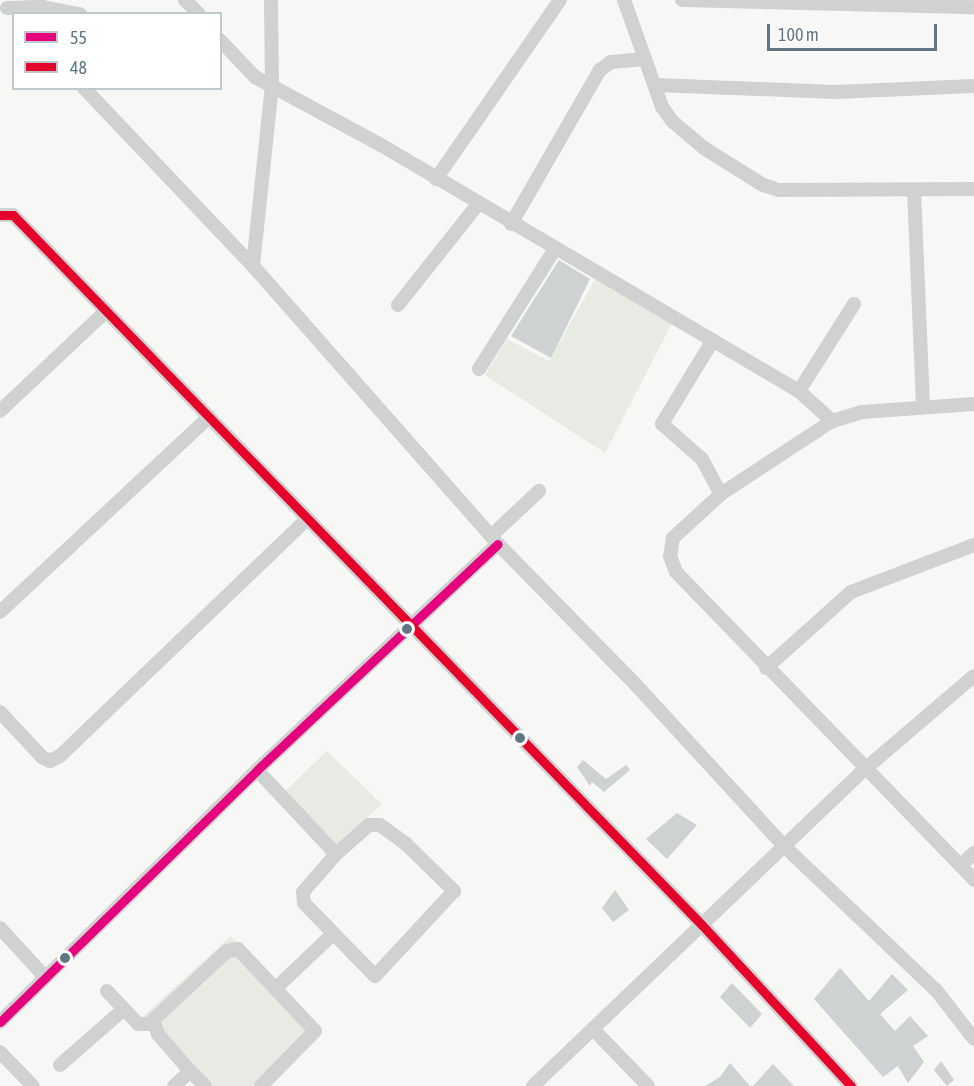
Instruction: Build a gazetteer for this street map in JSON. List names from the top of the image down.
{
  "lines": ["transit line 48", "transit line 55"],
  "legend": ["55", "48"],
  "scale_bar": "100 m"
}
